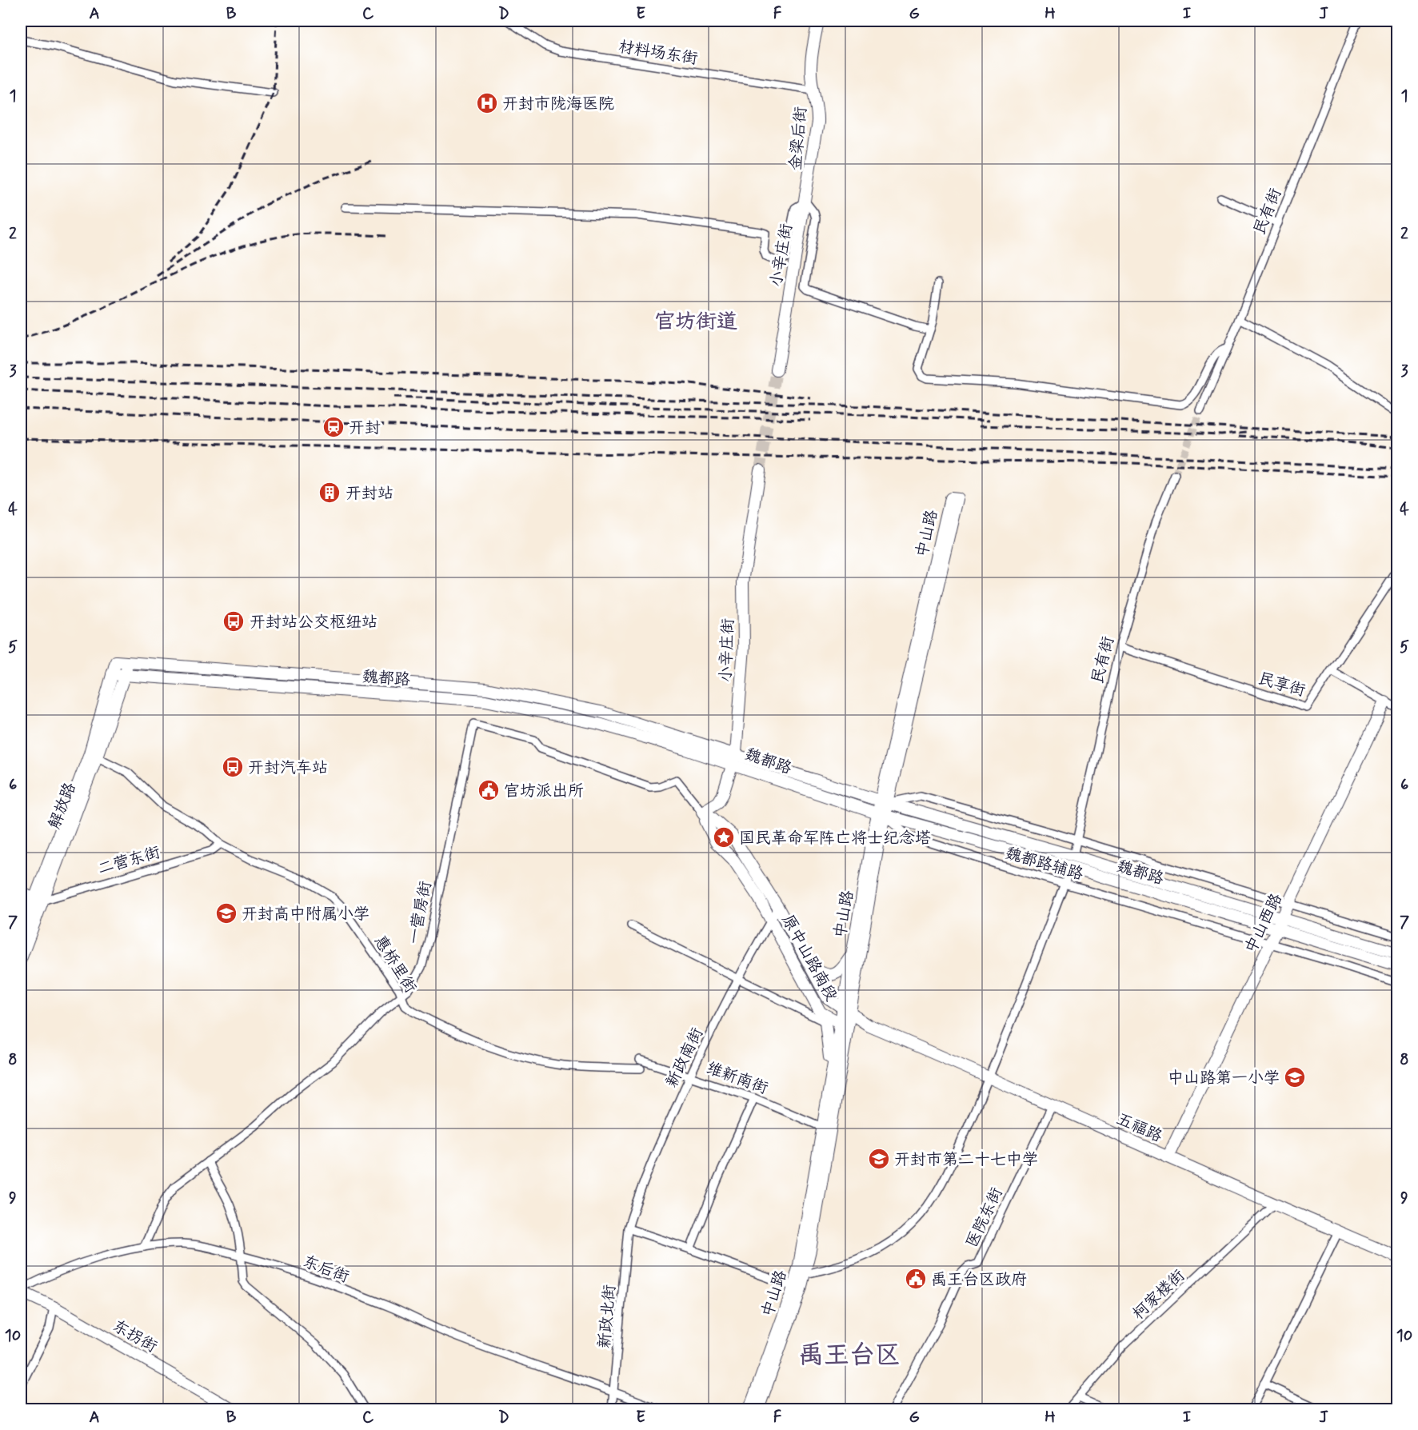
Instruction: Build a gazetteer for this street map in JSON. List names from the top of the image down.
{
  "streets": {
    "main road": [
      "金梁后街",
      "小辛庄街",
      "中山路",
      "魏都路",
      "解放路",
      "中山西路",
      "原中山路南段",
      "五福路",
      "东拐街"
    ],
    "street": [
      "材料场东街",
      "民有街",
      "民享街",
      "二营东街",
      "魏都路辅路",
      "一营房街",
      "惠桥里街",
      "新政南街",
      "维新南街",
      "医院东街",
      "东后街",
      "柯家楼街",
      "新政北街"
    ]
  },
  "crossings": [
    ["材料场东街", "金梁后街"],
    ["金梁后街", "小辛庄街"],
    ["民有街", "中山路"],
    ["民有街", "魏都路"],
    ["民有街", "民享街"],
    ["民有街", "魏都路辅路"],
    ["民有街", "五福路"],
    ["小辛庄街", "魏都路"],
    ["小辛庄街", "一营房街"],
    ["小辛庄街", "原中山路南段"],
    ["中山路", "魏都路"],
    ["中山路", "魏都路辅路"],
    ["中山路", "原中山路南段"],
    ["中山路", "维新南街"],
    ["魏都路", "解放路"],
    ["魏都路", "魏都路辅路"],
    ["魏都路", "中山西路"],
    ["解放路", "二营东街"],
    ["解放路", "惠桥里街"],
    ["二营东街", "惠桥里街"],
    ["魏都路辅路", "中山西路"],
    ["一营房街", "原中山路南段"],
    ["一营房街", "惠桥里街"],
    ["一营房街", "东后街"],
    ["中山西路", "五福路"],
    ["原中山路南段", "新政南街"],
    ["原中山路南段", "五福路"],
    ["新政南街", "维新南街"],
    ["新政南街", "新政北街"],
    ["五福路", "医院东街"],
    ["五福路", "柯家楼街"],
    ["东后街", "新政北街"],
    ["东后街", "东拐街"]
  ],
  "districts": ["官坊街道", "禹王台区"],
  "places": {
    "hospital": ["开封市陇海医院"],
    "station": ["开封"],
    "building": ["开封站"],
    "bus stop": ["开封站公交枢纽站", "开封汽车站"],
    "public building": ["官坊派出所", "禹王台区政府"],
    "place": ["国民革命军阵亡将士纪念塔"],
    "school or university": ["开封高中附属小学", "中山路第一小学", "开封市第二十七中学"]
  },
  "grid": {
    "columns": [
      "A",
      "B",
      "C",
      "D",
      "E",
      "F",
      "G",
      "H",
      "I",
      "J"
    ],
    "rows": [
      "1",
      "2",
      "3",
      "4",
      "5",
      "6",
      "7",
      "8",
      "9",
      "10"
    ]
  }
}
